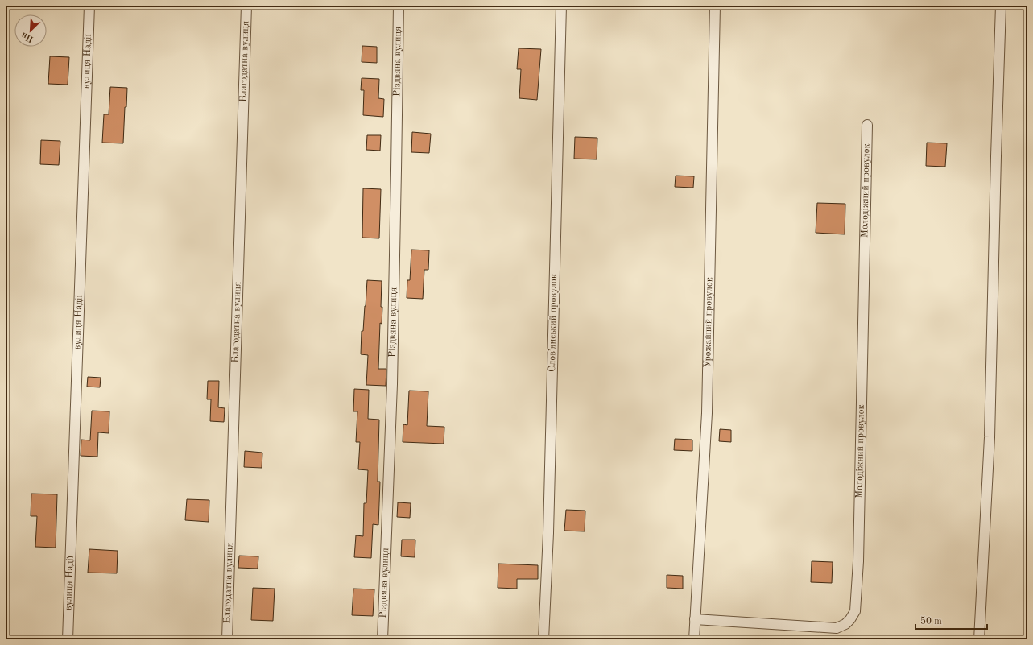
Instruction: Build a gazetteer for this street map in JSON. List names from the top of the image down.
{
  "streets": {
    "street": [
      "вулиця Надії",
      "Благодатна вулиця",
      "Різдвяна вулиця",
      "Молодіжний провулок",
      "Словʼянський провулок",
      "Урожайний провулок"
    ]
  },
  "crossings": [
    ["Молодіжний провулок", "Урожайний провулок"]
  ],
  "scale_bar": "50 m",
  "north": "bottom left"
}
